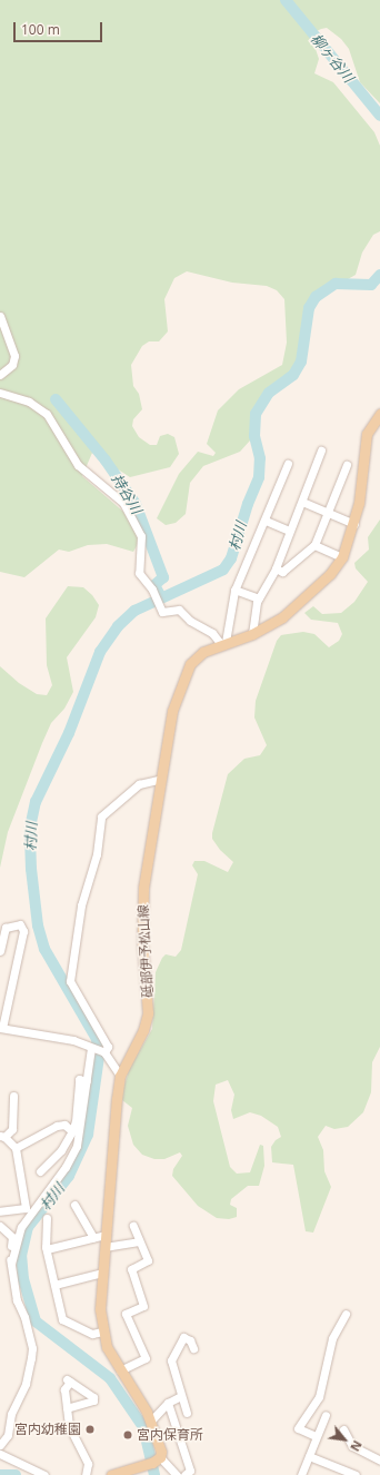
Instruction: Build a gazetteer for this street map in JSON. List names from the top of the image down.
{
  "streets": {
    "main road": ["砥部伊予松山線"]
  },
  "water": ["柳ヶ谷川", "持谷川", "村川"],
  "places": ["宮内幼稚園", "宮内保育所"],
  "scale_bar": "100 m",
  "north": "bottom right"
}
